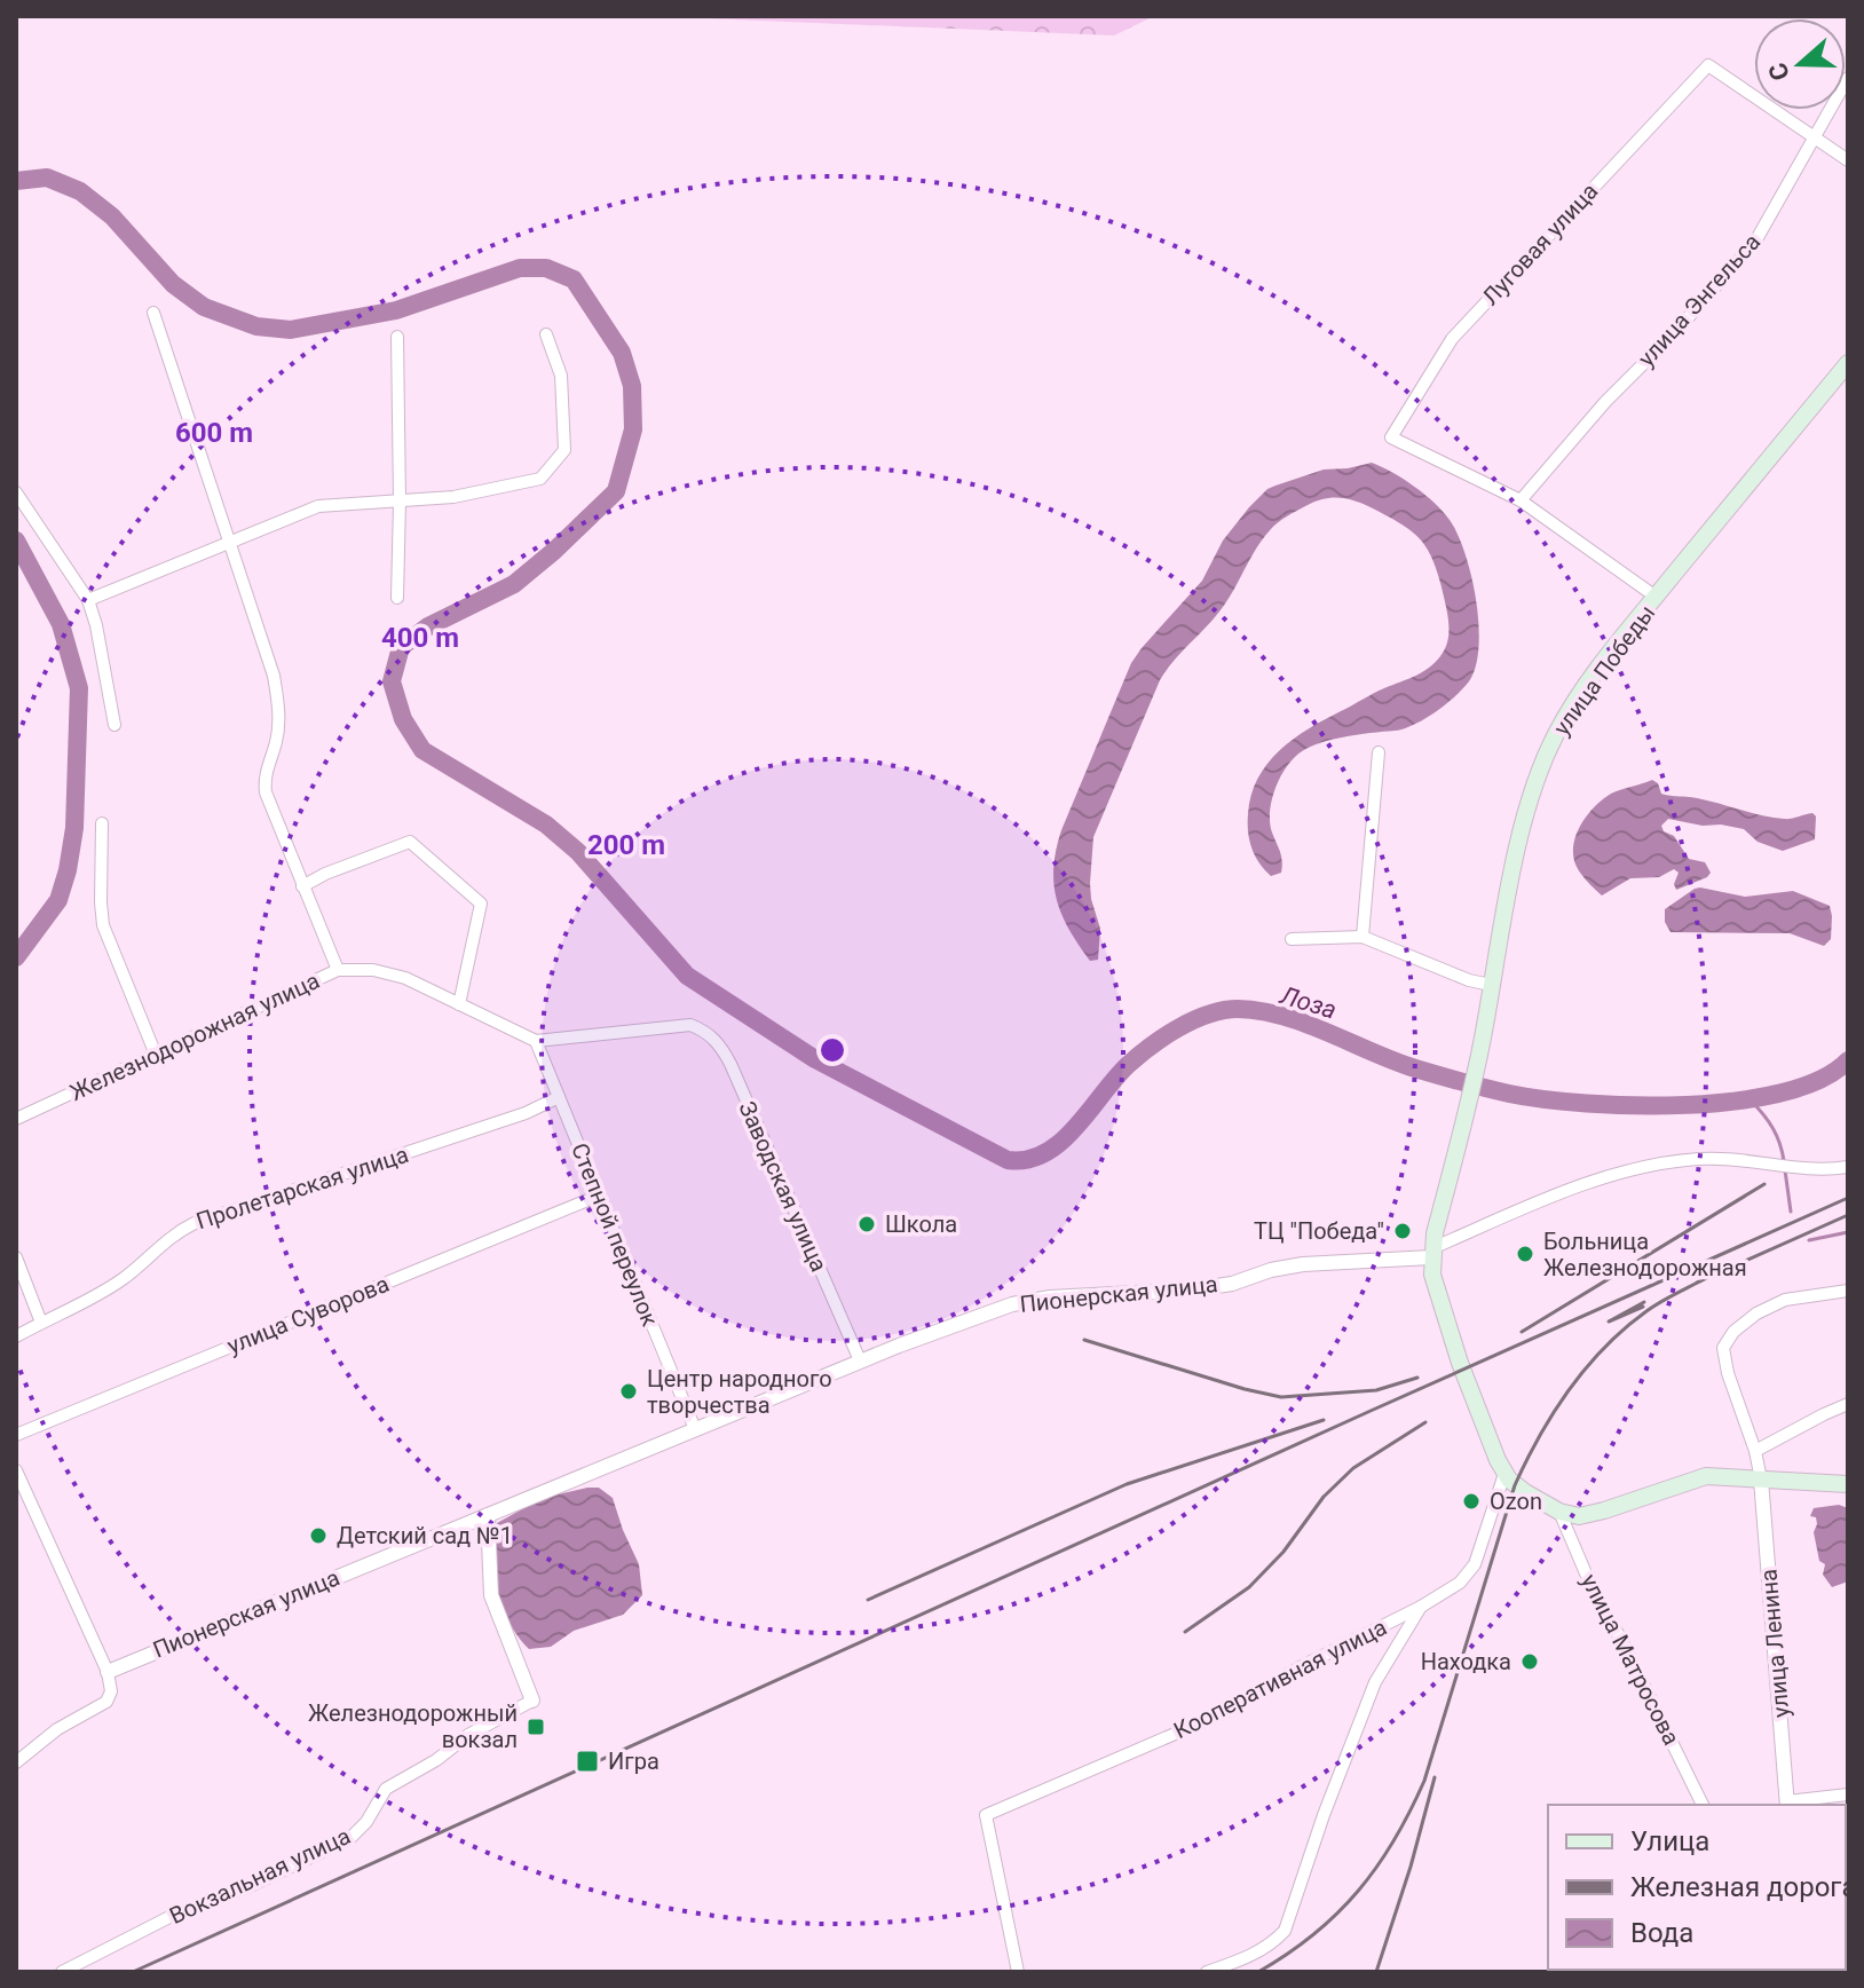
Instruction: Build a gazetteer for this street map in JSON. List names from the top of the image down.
{
  "streets": {
    "main road": ["улица Победы"],
    "street": [
      "Луговая улица",
      "улица Энгельса",
      "Железнодорожная улица",
      "Заводская улица",
      "Пролетарская улица",
      "Степной переулок",
      "Пионерская улица",
      "улица Суворова",
      "улица Ленина",
      "улица Матросова",
      "Кооперативная улица",
      "Вокзальная улица"
    ]
  },
  "crossings": [
    ["Луговая улица", "улица Энгельса"],
    ["улица Победы", "Пионерская улица"],
    ["Железнодорожная улица", "Заводская улица"],
    ["Железнодорожная улица", "Степной переулок"],
    ["Заводская улица", "Степной переулок"],
    ["Заводская улица", "Пионерская улица"],
    ["Пролетарская улица", "Степной переулок"],
    ["Степной переулок", "Пионерская улица"],
    ["Степной переулок", "улица Суворова"]
  ],
  "water": ["Лоза"],
  "places": {
    "other": [
      "Школа",
      "ТЦ \"Победа\"",
      "Больница Железнодорожная",
      "Центр народного творчества",
      "Ozon",
      "Детский сад №1",
      "Находка"
    ],
    "transit": ["Железнодорожный вокзал", "Игра"]
  },
  "legend": ["Улица", "Железная дорога", "Вода"],
  "north": "left",
  "rings": ["600 m", "400 m", "200 m"]
}
